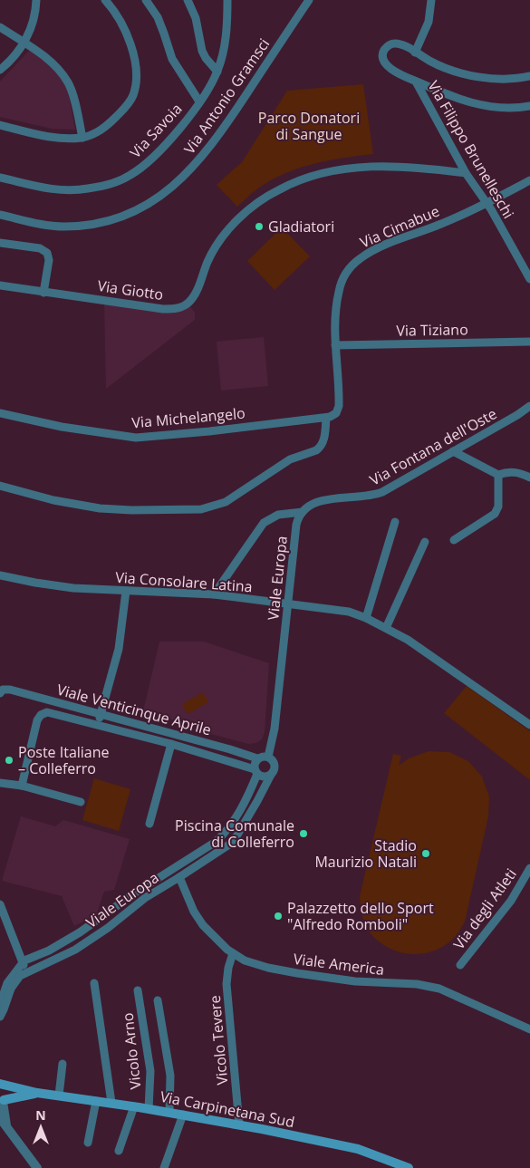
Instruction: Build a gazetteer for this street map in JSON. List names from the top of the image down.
{
  "streets": {
    "main road": ["Via Carpinetana Sud"],
    "street": [
      "Via Antonio Gramsci",
      "Via Savoia",
      "Via Filippo Brunelleschi",
      "Via Cimabue",
      "Via Giotto",
      "Via Tiziano",
      "Via Michelangelo",
      "Via Fontana dell'Oste",
      "Viale Europa",
      "Via Consolare Latina",
      "Viale Venticinque Aprile",
      "Via degli Atleti",
      "Viale America",
      "Vicolo Tevere",
      "Vicolo Arno"
    ]
  },
  "crossings": [
    ["Via Filippo Brunelleschi", "Via Cimabue"],
    ["Via Filippo Brunelleschi", "Via Giotto"],
    ["Via Cimabue", "Via Tiziano"],
    ["Via Cimabue", "Via Michelangelo"],
    ["Via Fontana dell'Oste", "Viale Europa"],
    ["Via Fontana dell'Oste", "Via Consolare Latina"],
    ["Viale Europa", "Via Consolare Latina"],
    ["Viale Europa", "Viale Venticinque Aprile"],
    ["Viale Europa", "Viale America"],
    ["Viale America", "Vicolo Tevere"],
    ["Vicolo Tevere", "Via Carpinetana Sud"],
    ["Vicolo Arno", "Via Carpinetana Sud"]
  ],
  "parks": ["Parco Donatori di Sangue"],
  "places": [
    "Gladiatori",
    "Poste Italiane – Colleferro",
    "Piscina Comunale di Colleferro",
    "Stadio Maurizio Natali",
    "Palazzetto dello Sport \"Alfredo Romboli\""
  ],
  "north": "top"
}
